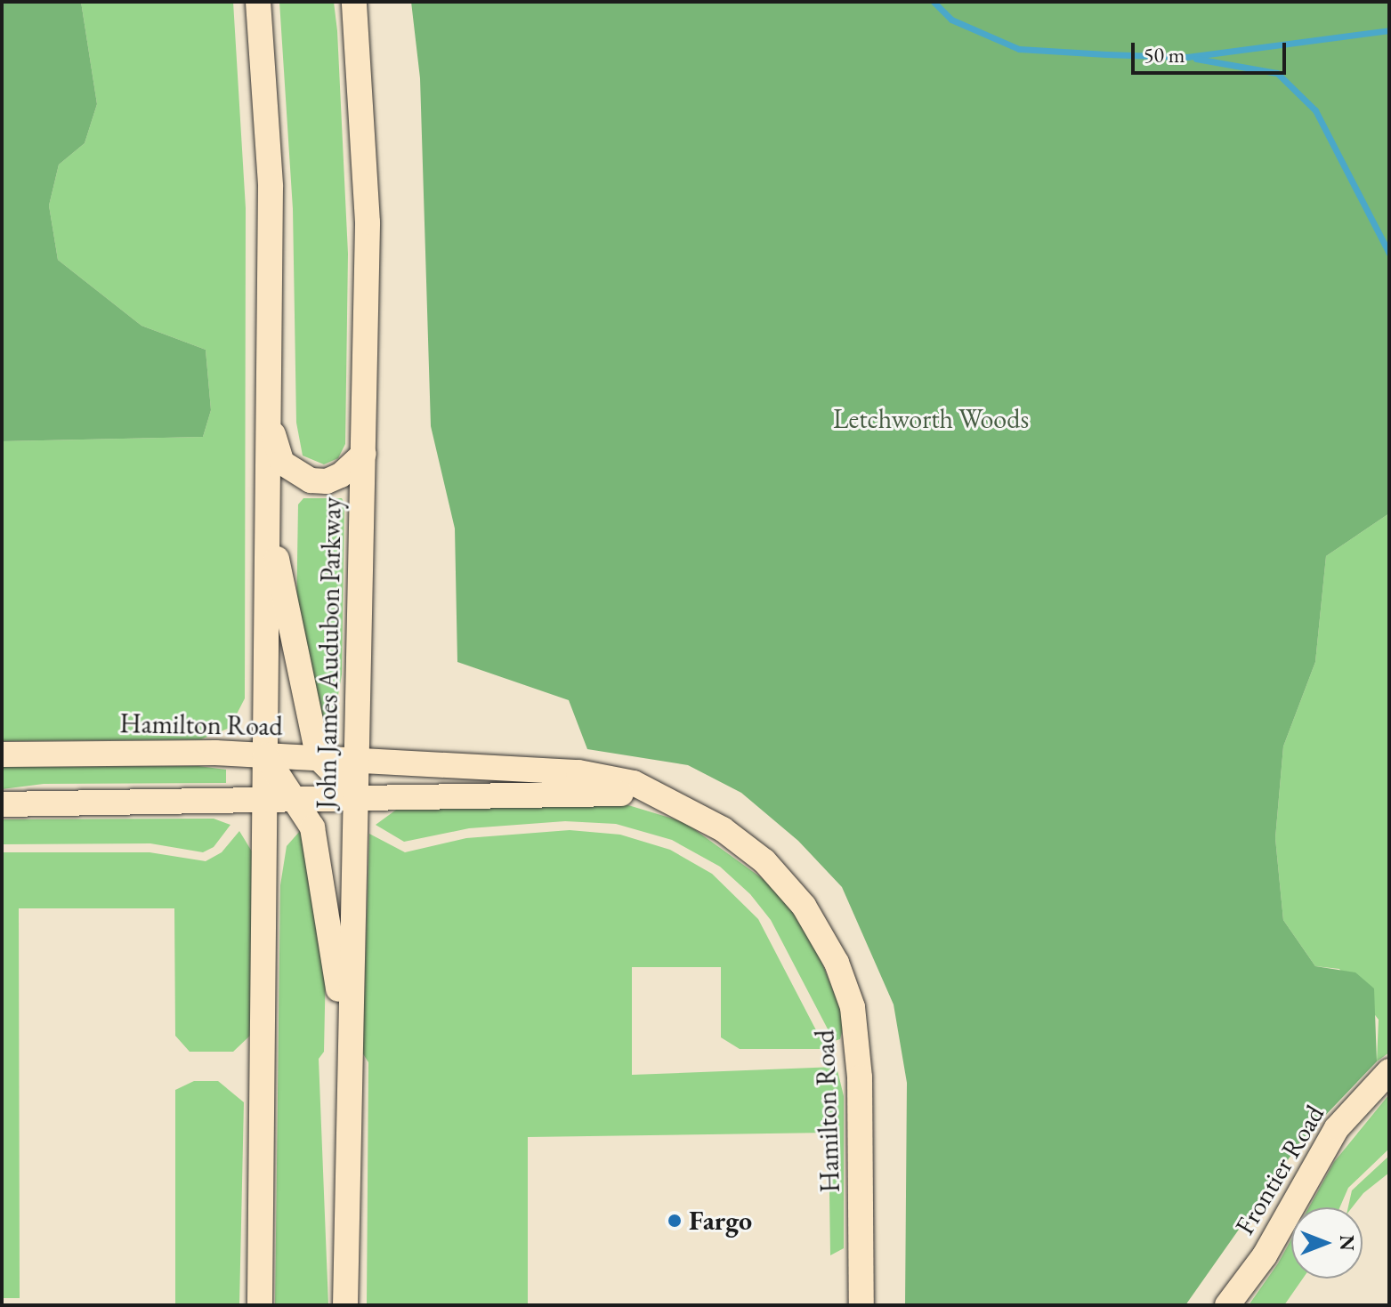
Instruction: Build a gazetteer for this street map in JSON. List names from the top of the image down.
{
  "streets": {
    "main road": ["John James Audubon Parkway", "Hamilton Road", "Frontier Road"]
  },
  "crossings": [
    ["John James Audubon Parkway", "Hamilton Road"]
  ],
  "parks": ["Letchworth Woods"],
  "places": ["Fargo"],
  "scale_bar": "50 m",
  "north": "right"
}
